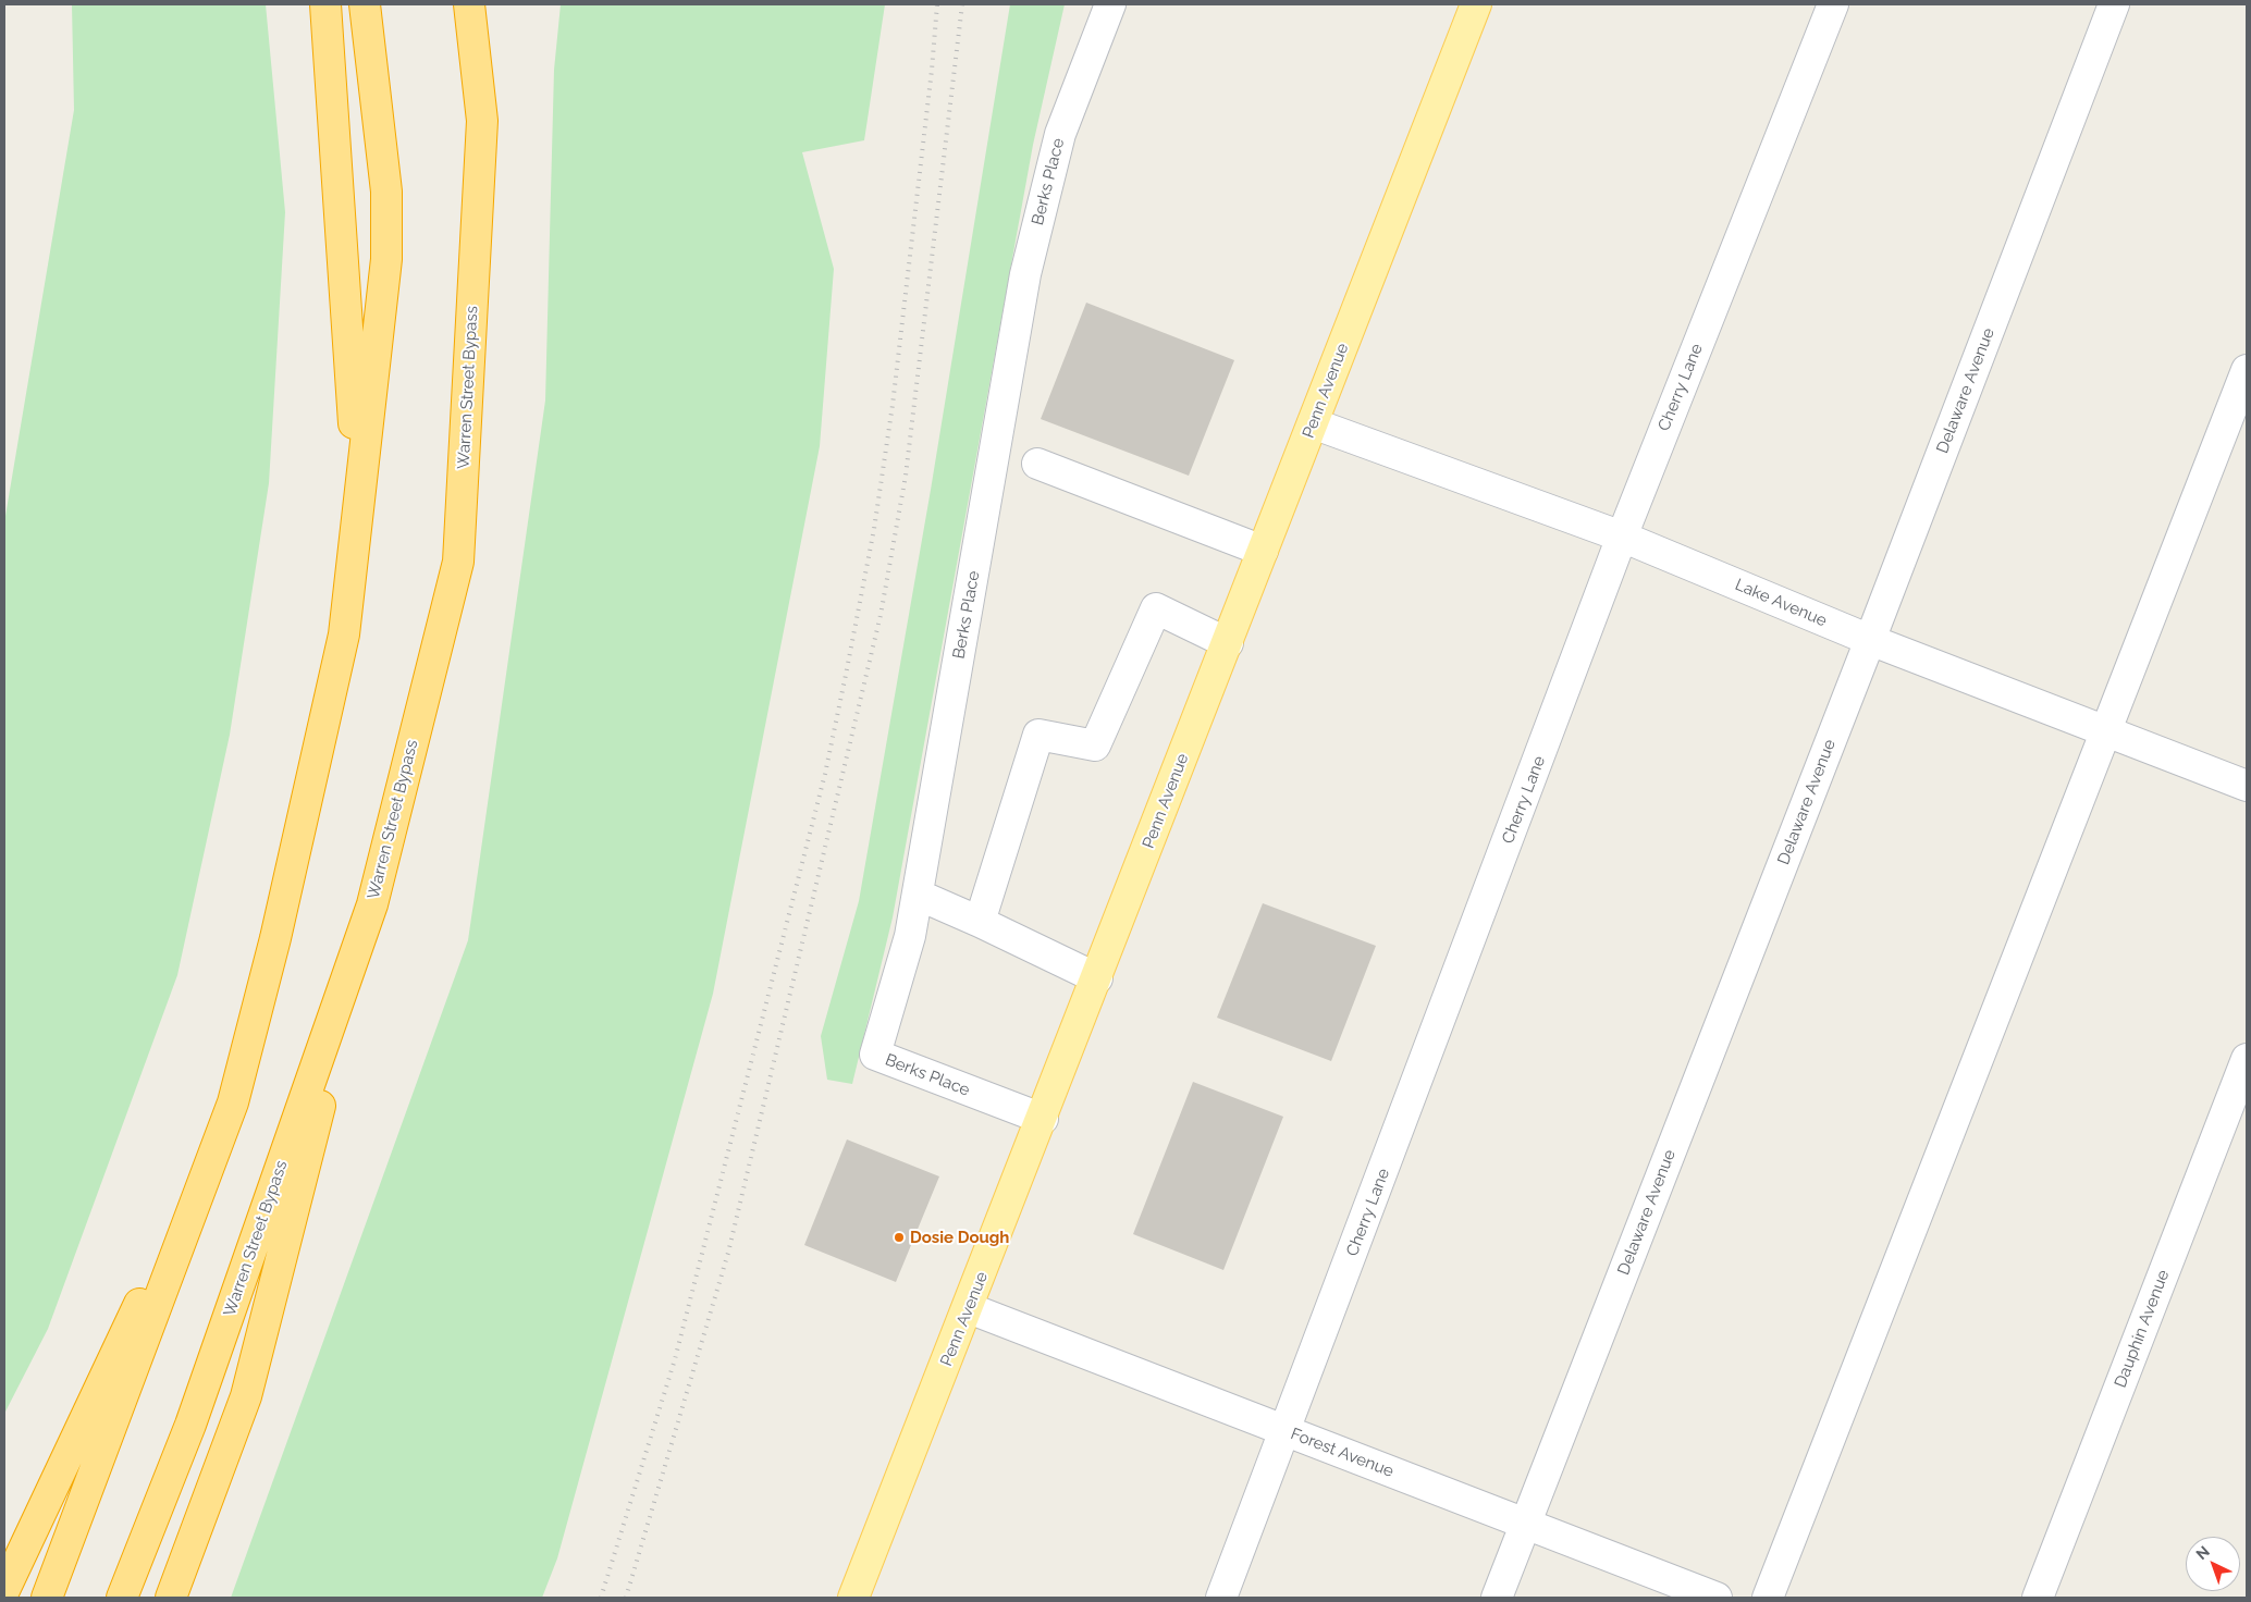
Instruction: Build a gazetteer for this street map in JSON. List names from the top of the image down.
{
  "streets": {
    "highway": ["Warren Street Bypass"],
    "main road": ["Penn Avenue"],
    "street": [
      "Berks Place",
      "Cherry Lane",
      "Delaware Avenue",
      "Lake Avenue",
      "Dauphin Avenue",
      "Forest Avenue"
    ]
  },
  "crossings": [
    ["Berks Place", "Penn Avenue"],
    ["Cherry Lane", "Lake Avenue"],
    ["Cherry Lane", "Forest Avenue"],
    ["Penn Avenue", "Lake Avenue"],
    ["Penn Avenue", "Forest Avenue"],
    ["Delaware Avenue", "Lake Avenue"],
    ["Delaware Avenue", "Forest Avenue"]
  ],
  "places": ["Dosie Dough"],
  "north": "top left"
}
